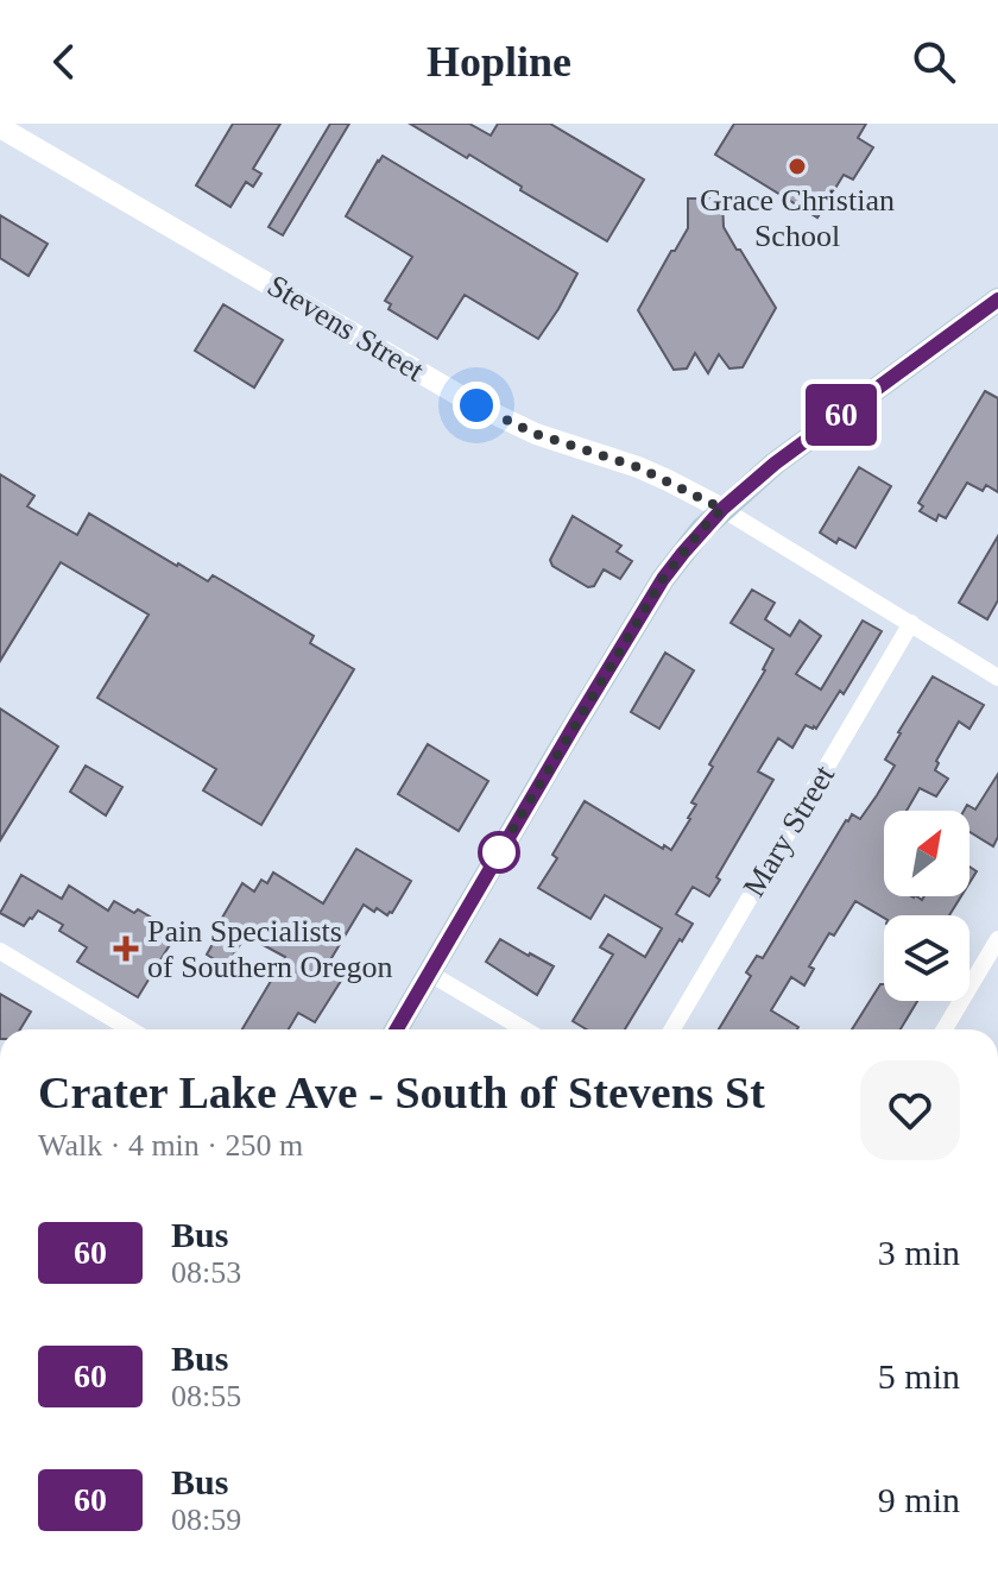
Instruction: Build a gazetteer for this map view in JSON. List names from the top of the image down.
{
  "streets": {
    "street": ["Stevens Street", "Mary Street"]
  },
  "crossings": [
    ["Stevens Street", "Mary Street"]
  ],
  "places": {
    "other": ["Grace Christian School"],
    "health": ["Pain Specialists of Southern Oregon"]
  },
  "lines": ["bus line 60"],
  "north": "top right",
  "page": {
    "header": "Hopline",
    "on_map": "60",
    "heading": ["Crater Lake Ave - South of Stevens St", "Walk · 4 min · 250 m"],
    "list": [
      {
        "mark": "60",
        "name": "Bus",
        "note": "08:53",
        "value": "3 min"
      },
      {
        "mark": "60",
        "name": "Bus",
        "note": "08:55",
        "value": "5 min"
      },
      {
        "mark": "60",
        "name": "Bus",
        "note": "08:59",
        "value": "9 min"
      }
    ]
  }
}
